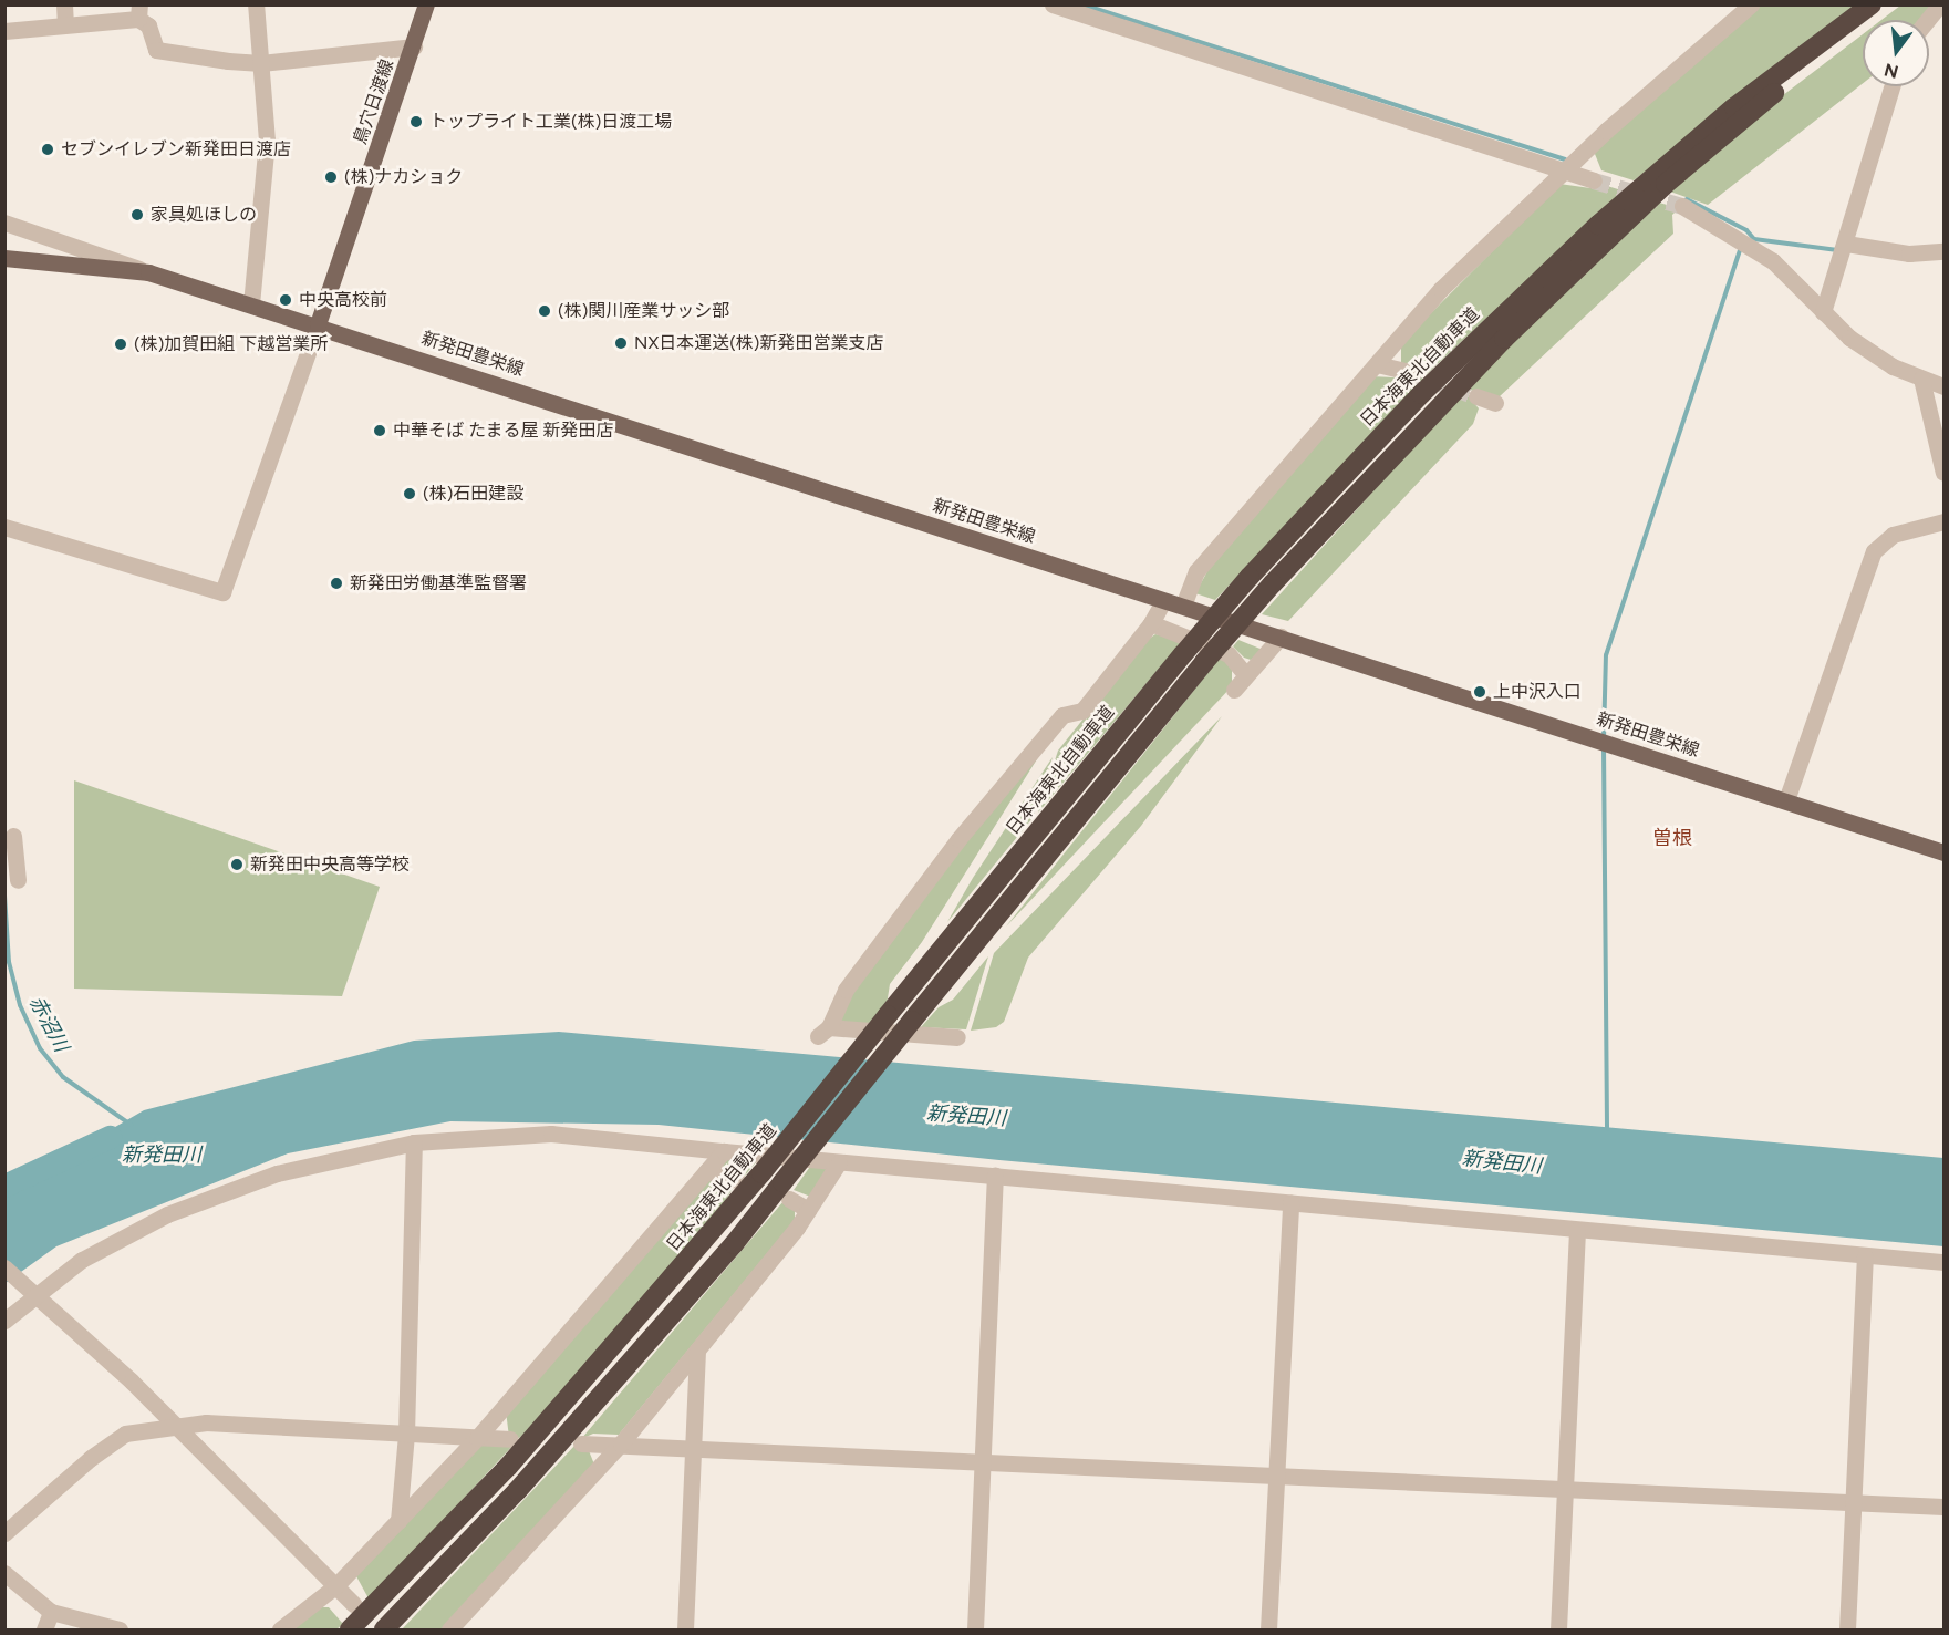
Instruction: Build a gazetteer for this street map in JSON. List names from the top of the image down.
{
  "streets": {
    "highway": ["日本海東北自動車道"],
    "main road": ["鳥穴日渡線", "新発田豊栄線"]
  },
  "crossings": [
    ["鳥穴日渡線", "新発田豊栄線"]
  ],
  "districts": ["曽根"],
  "water": ["赤沼川", "新発田川"],
  "places": [
    "トップライト工業(株)日渡工場",
    "セブンイレブン新発田日渡店",
    "(株)ナカショク",
    "家具処ほしの",
    "中央高校前",
    "(株)関川産業サッシ部",
    "NX日本運送(株)新発田営業支店",
    "(株)加賀田組 下越営業所",
    "中華そば たまる屋 新発田店",
    "(株)石田建設",
    "新発田労働基準監督署",
    "上中沢入口",
    "新発田中央高等学校"
  ],
  "north": "bottom"
}
